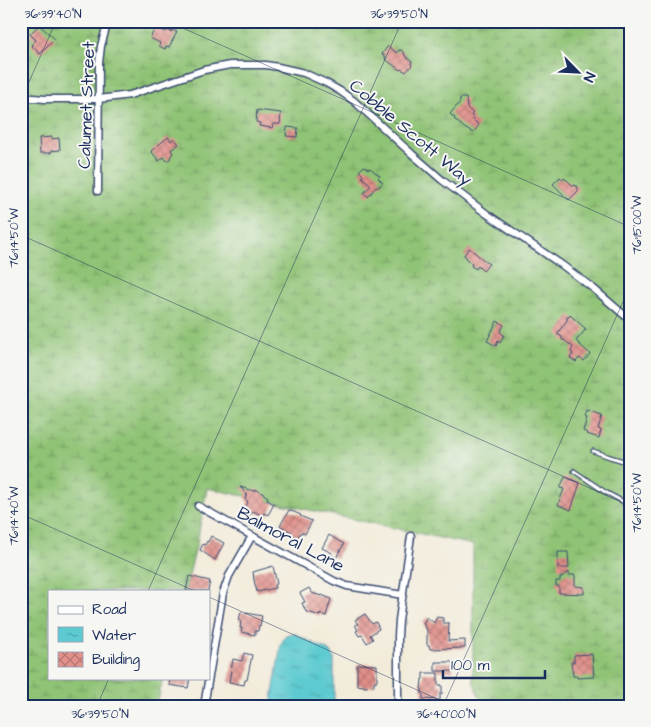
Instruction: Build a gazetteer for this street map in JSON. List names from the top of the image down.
{
  "streets": {
    "street": ["Calumet Street", "Cobble Scott Way", "Balmoral Lane"]
  },
  "crossings": [
    ["Calumet Street", "Cobble Scott Way"]
  ],
  "legend": ["Road", "Water", "Building"],
  "scale_bar": "100 m",
  "north": "bottom right",
  "coordinates": [
    "36°39'40\"N",
    "36°39'50\"N",
    "76°15'00\"W",
    "76°14'50\"W",
    "76°14'40\"W",
    "36°40'00\"N"
  ]
}
